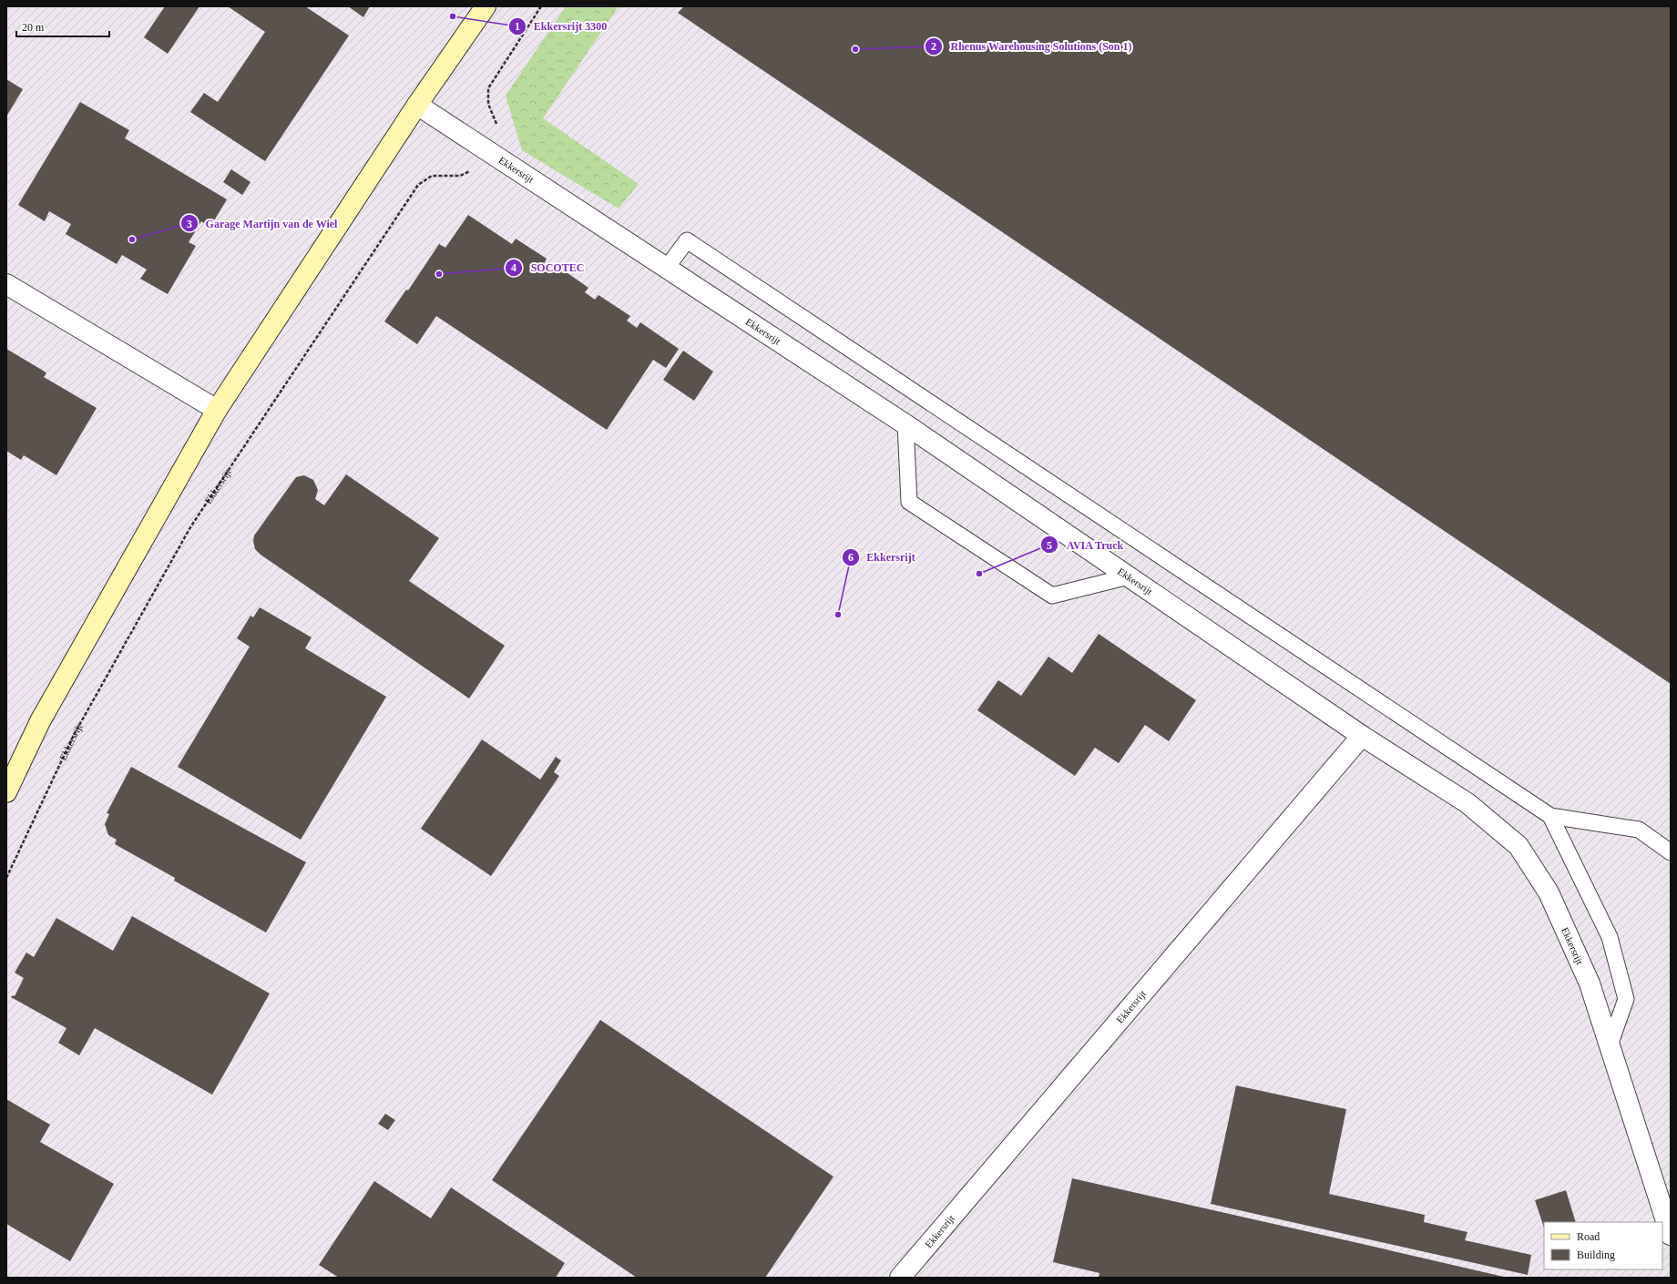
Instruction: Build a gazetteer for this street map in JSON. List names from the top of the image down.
{
  "streets": {
    "street": ["Ekkersrijt"]
  },
  "places": [
    "Ekkersrijt 3300",
    "Rhenus Warehousing Solutions (Son 1)",
    "Garage Martijn van de Wiel",
    "SOCOTEC",
    "AVIA Truck",
    "Ekkersrijt"
  ],
  "legend": ["Road", "Building"],
  "scale_bar": "20 m"
}
